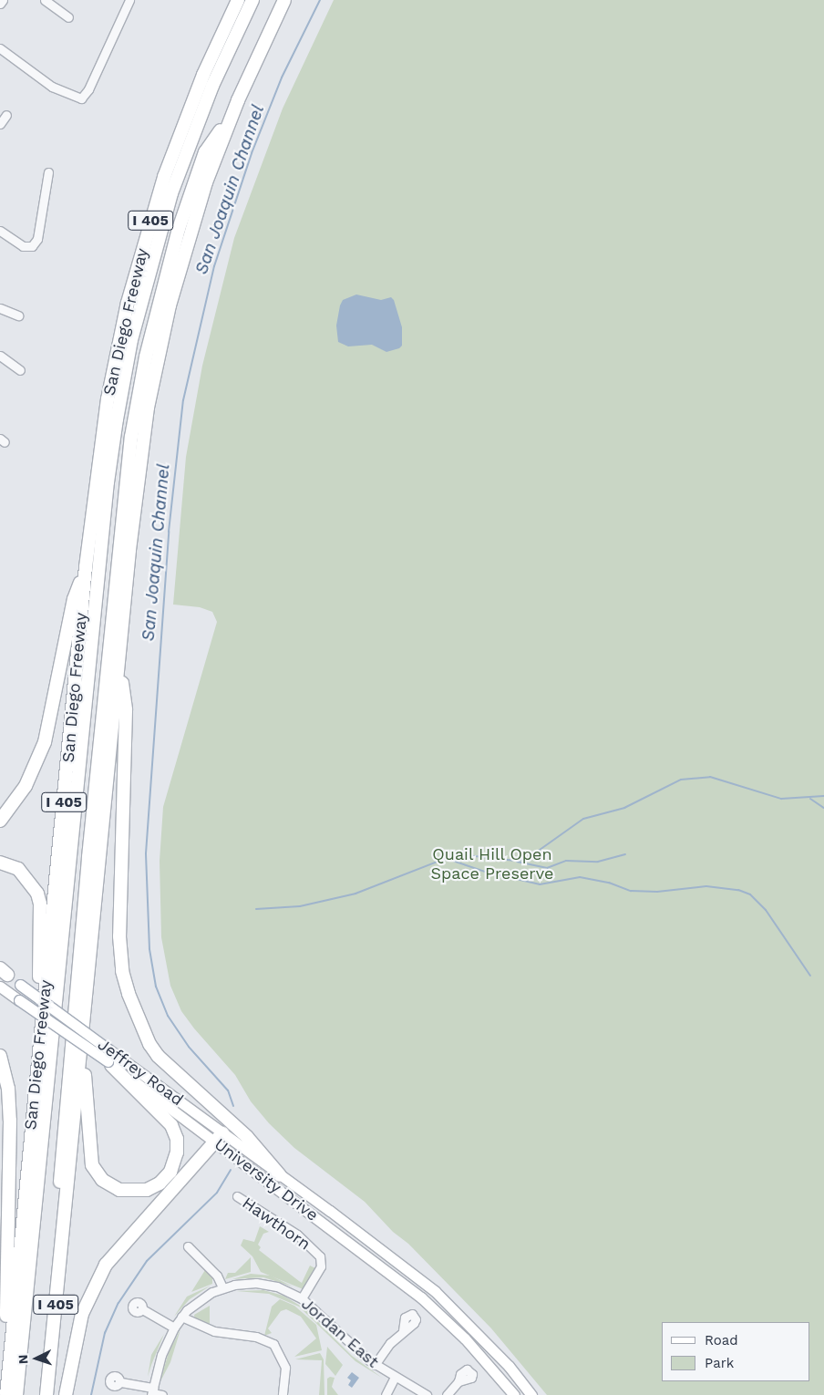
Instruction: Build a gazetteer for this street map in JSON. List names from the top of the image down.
{
  "streets": {
    "highway": ["I 405", "San Diego Freeway"],
    "main road": ["Jeffrey Road", "University Drive"],
    "street": ["Hawthorn", "Jordan East"]
  },
  "crossings": [
    ["Jeffrey Road", "University Drive"],
    ["Hawthorn", "Jordan East"]
  ],
  "water": ["San Joaquin Channel"],
  "parks": ["Quail Hill Open Space Preserve"],
  "legend": ["Road", "Park"],
  "north": "left"
}
